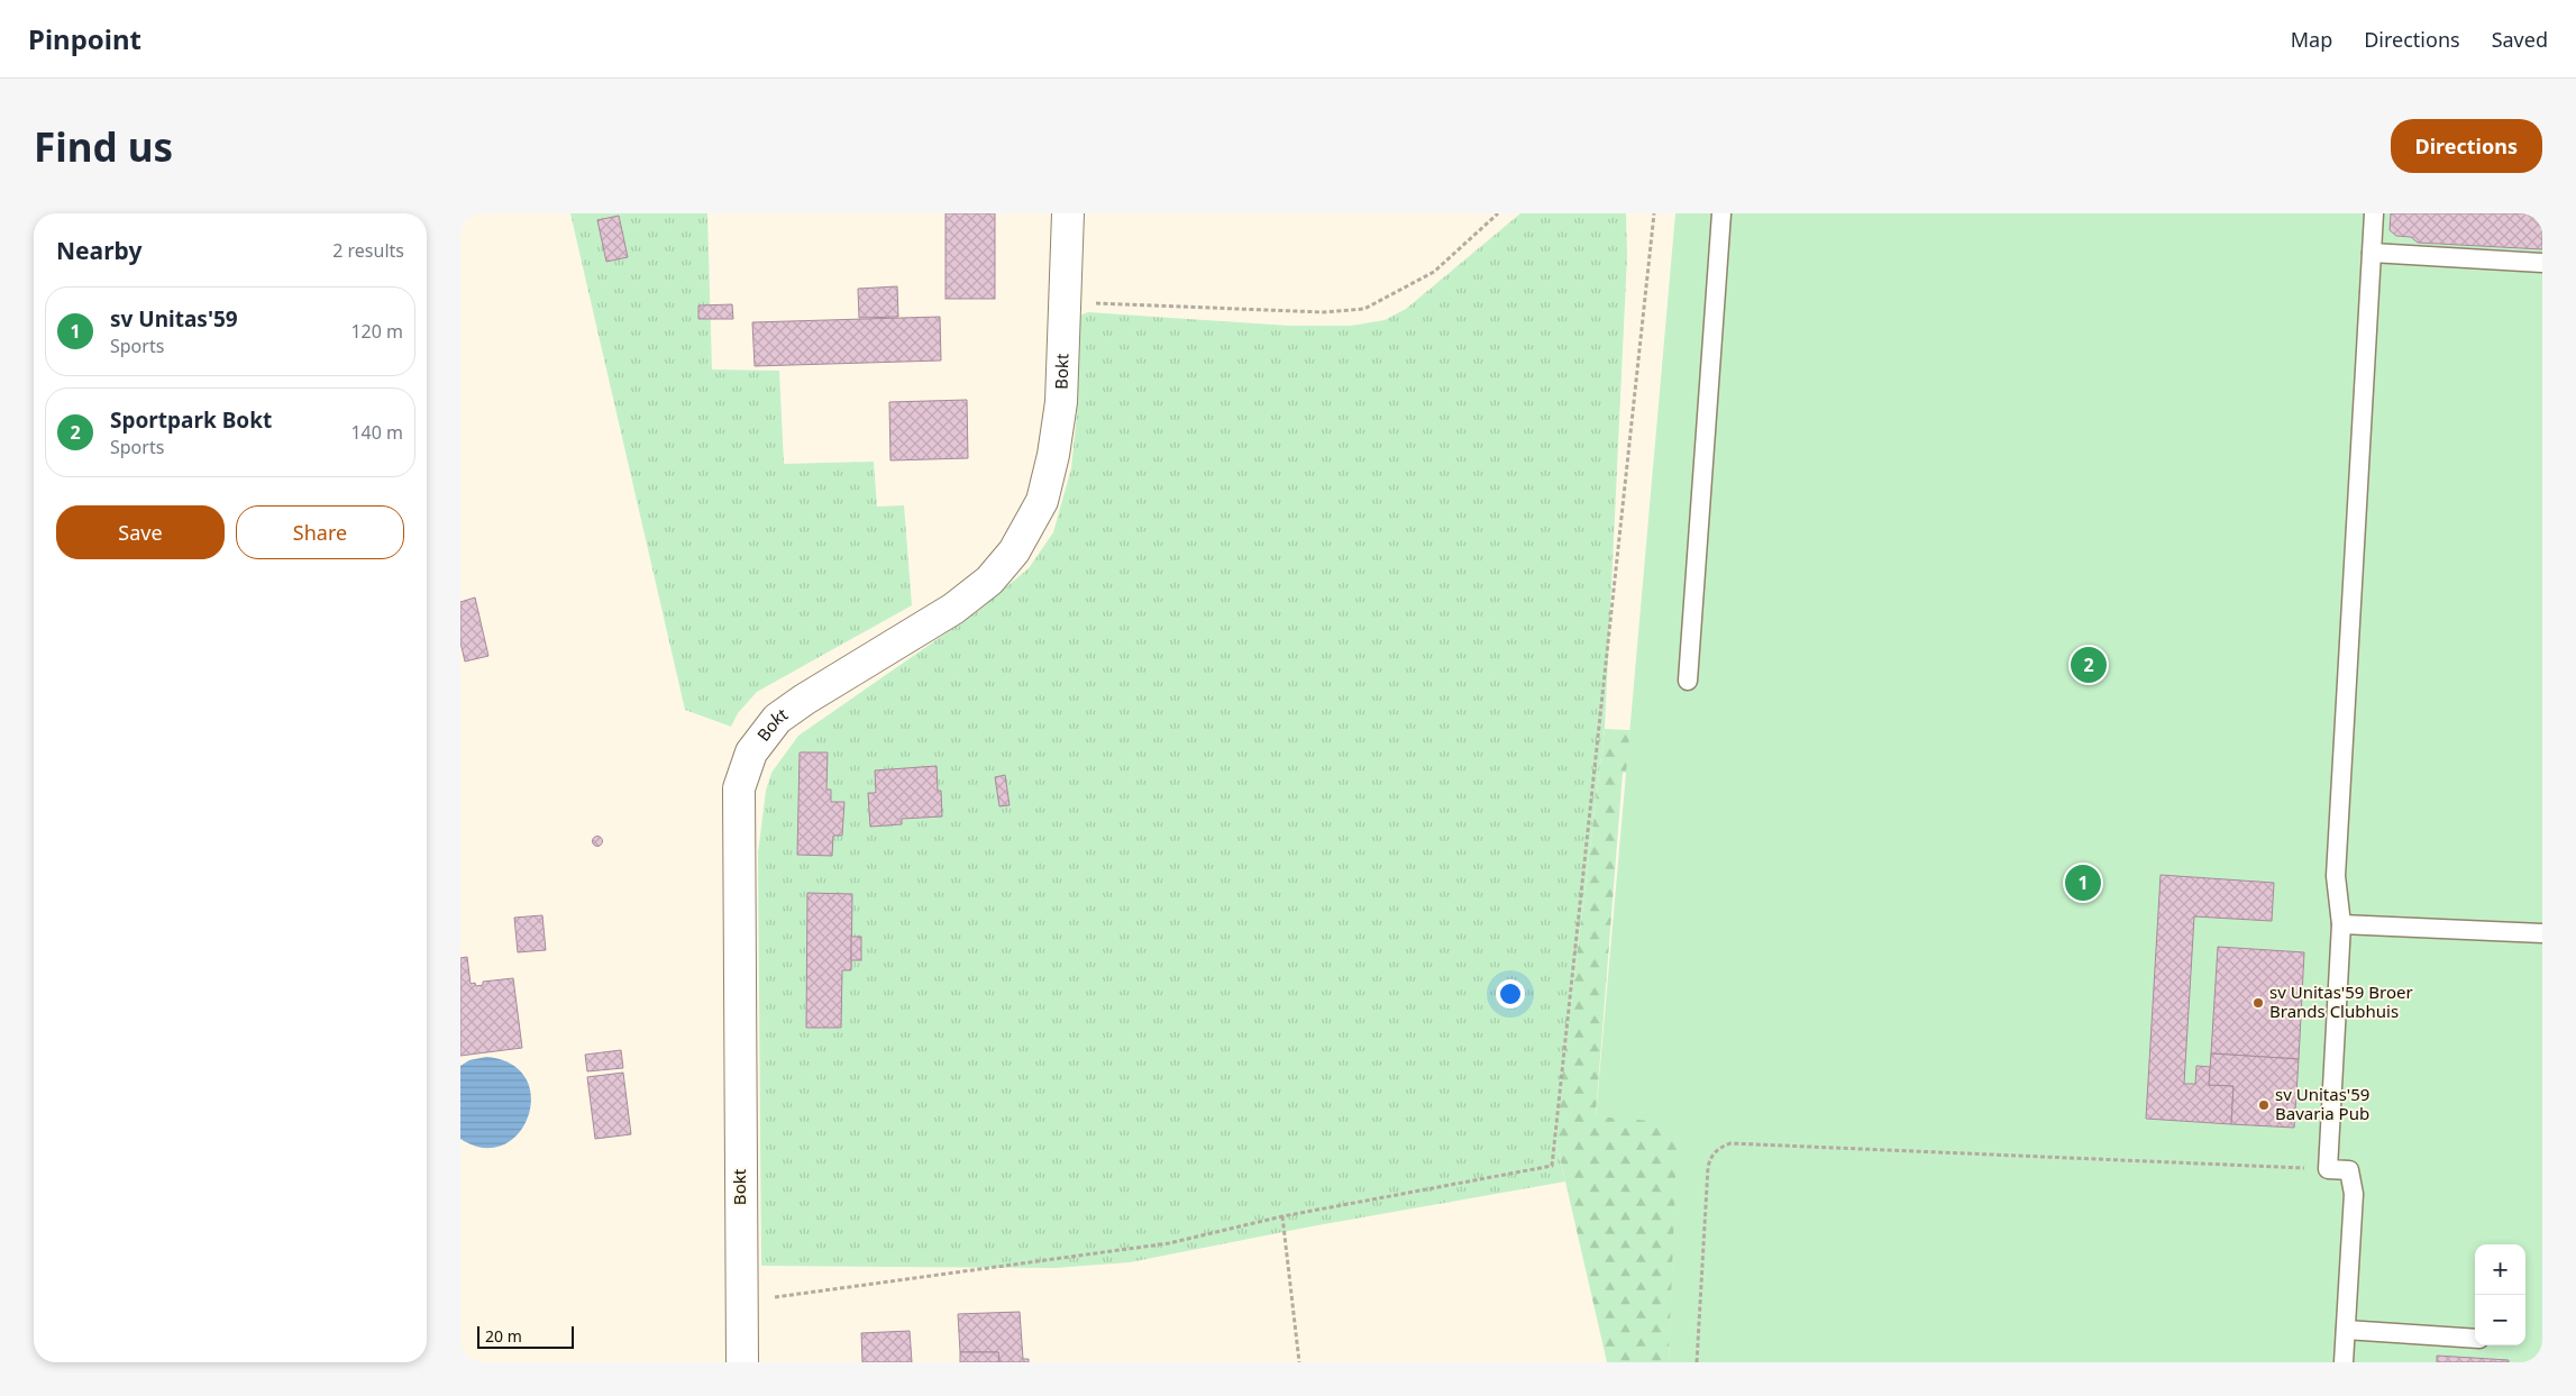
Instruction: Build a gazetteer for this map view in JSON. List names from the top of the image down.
{
  "streets": {
    "street": ["Bokt"]
  },
  "places": ["sv Unitas'59 Broer Brands Clubhuis", "sv Unitas'59 Bavaria Pub"],
  "scale_bar": "20 m",
  "page": {
    "header": "Pinpoint",
    "nav": ["Map", "Directions", "Saved"],
    "buttons": [
      "Directions",
      ["Save", "Share"]
    ],
    "title": "Find us",
    "heading": ["Nearby", "2 results"],
    "list": [
      {
        "mark": "1",
        "name": "sv Unitas'59",
        "note": "Sports",
        "value": "120 m"
      },
      {
        "mark": "2",
        "name": "Sportpark Bokt",
        "note": "Sports",
        "value": "140 m"
      }
    ],
    "pins": ["2", "1"],
    "map_buttons": ["+", "−"],
    "scale": "20 m"
  }
}
